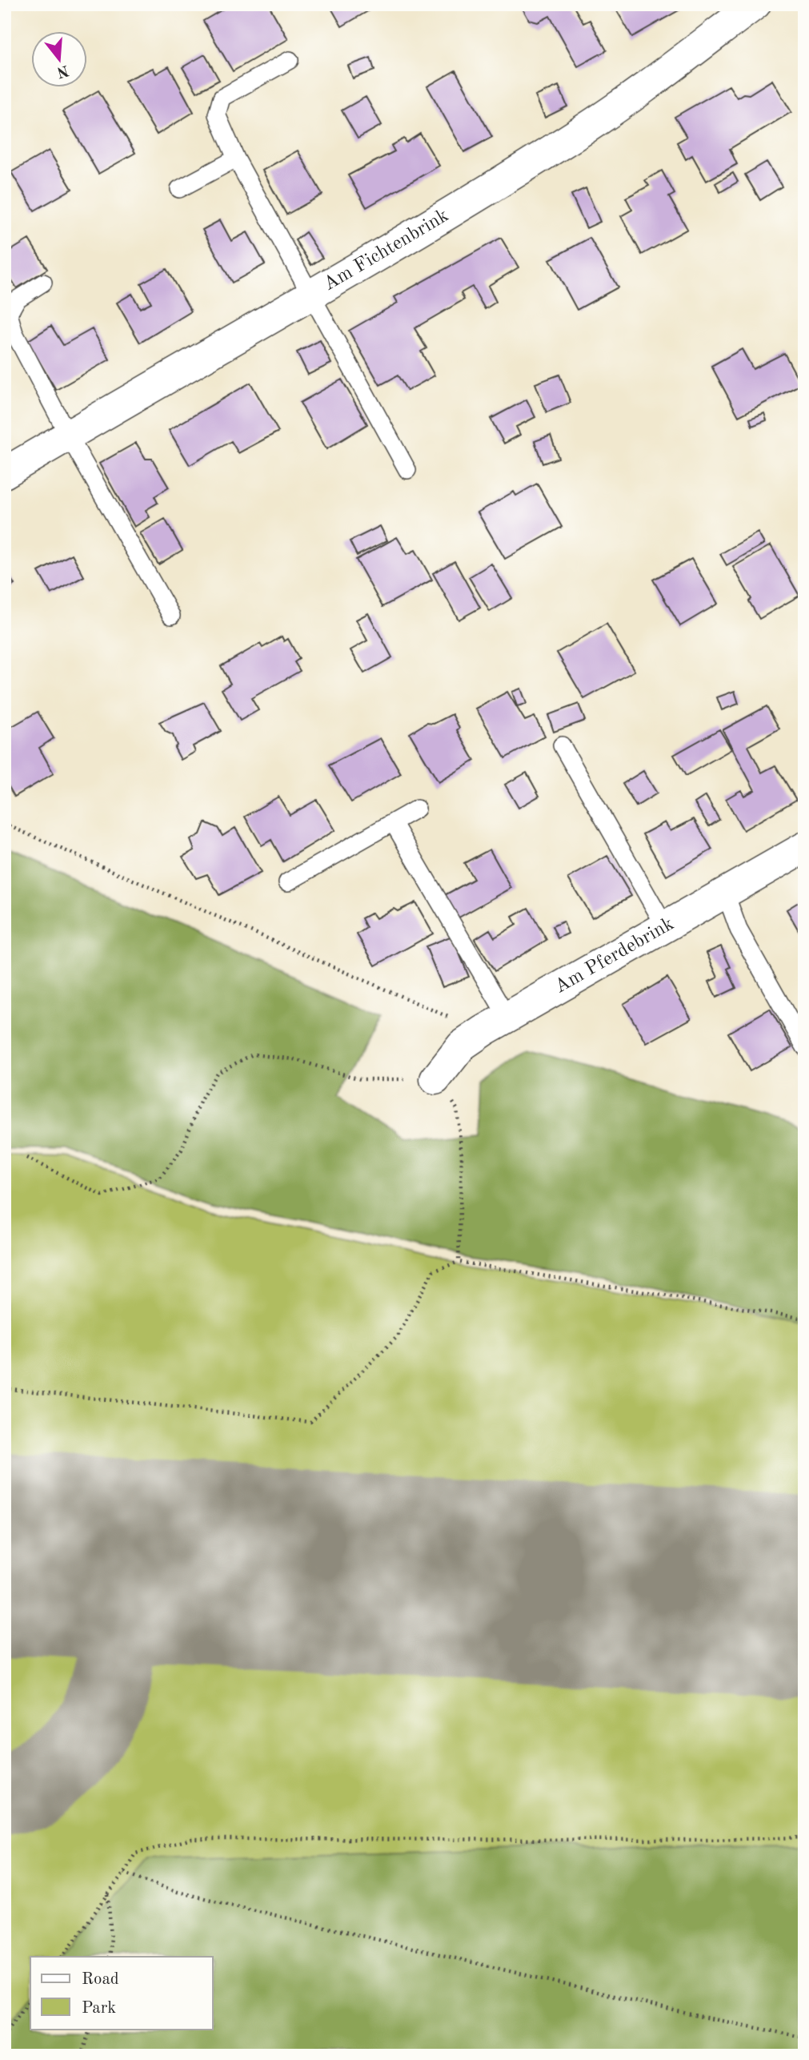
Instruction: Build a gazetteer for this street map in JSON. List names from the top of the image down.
{
  "streets": {
    "street": ["Am Fichtenbrink", "Am Pferdebrink"]
  },
  "legend": ["Road", "Park"],
  "north": "bottom"
}
